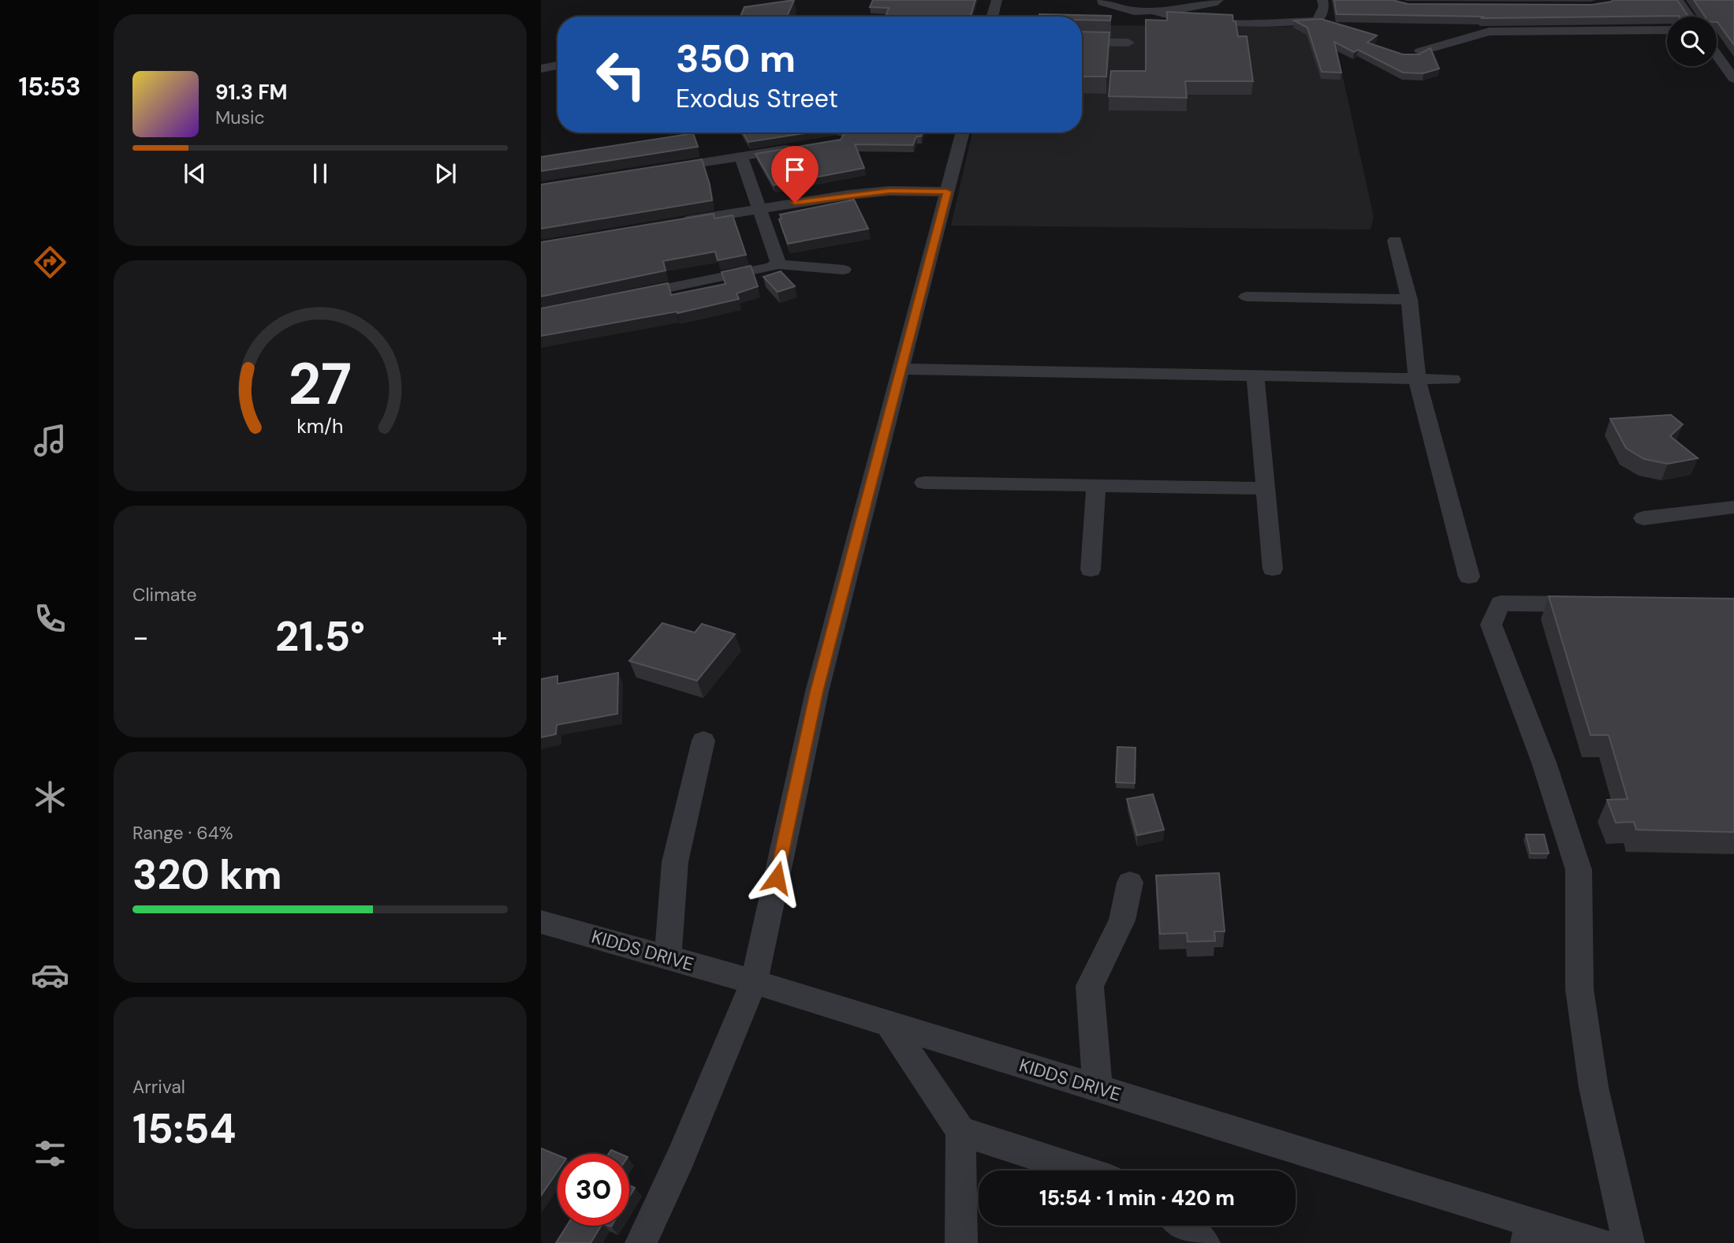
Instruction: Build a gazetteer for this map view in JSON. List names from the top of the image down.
{
  "streets": {
    "street": ["KIDDS DRIVE"]
  },
  "page": {
    "tabs": "15:53",
    "turn": ["350 m", "Exodus Street"],
    "song": ["91.3 FM", "Music"],
    "tile": [
      "Climate",
      ["Range · 64%", "320 km"],
      ["Arrival", "15:54"]
    ],
    "heat": ["−", "21.5°", "+"],
    "limit": "30",
    "trip": "15:54 · 1 min · 420 m",
    "gauge": ["27", "km/h"]
  }
}
